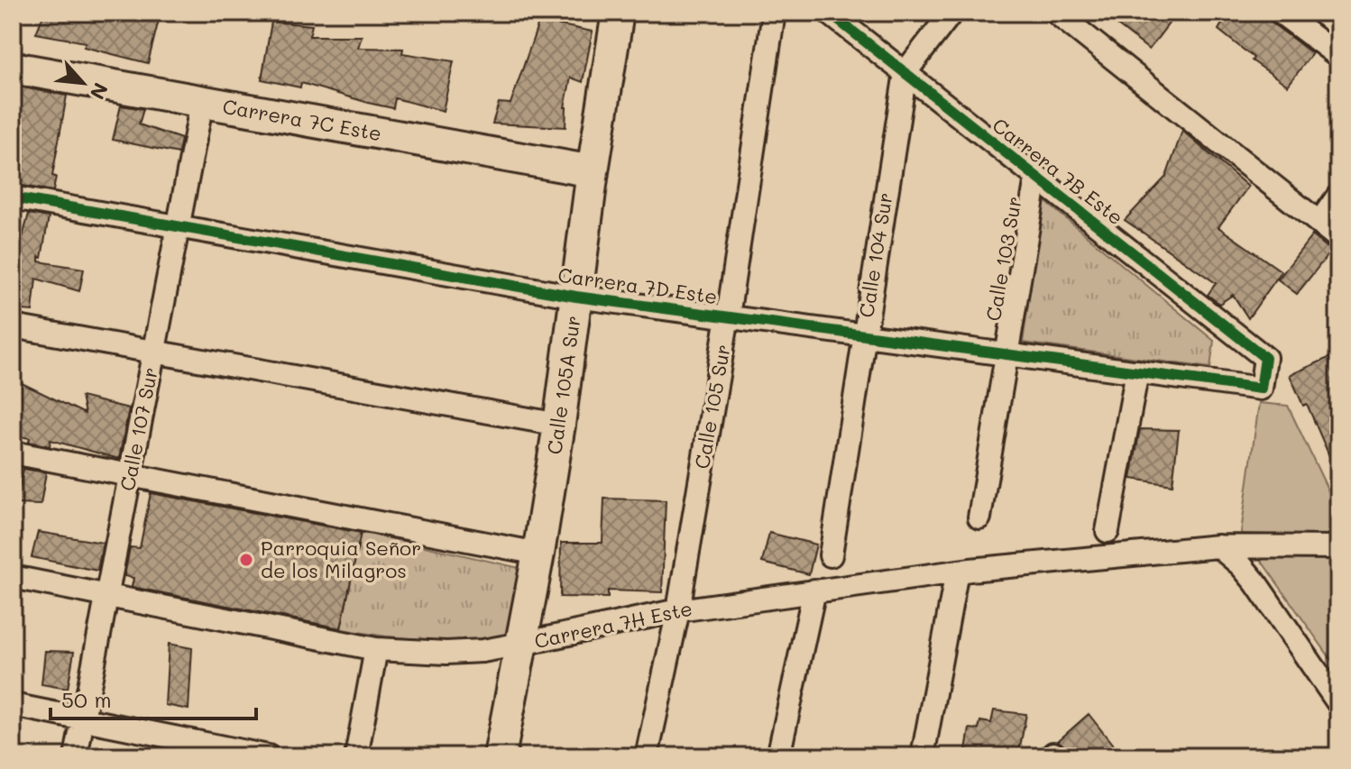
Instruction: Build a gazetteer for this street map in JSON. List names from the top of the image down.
{
  "streets": {
    "street": [
      "Carrera 7C Este",
      "Carrera 7B Este",
      "Calle 104 Sur",
      "Calle 103 Sur",
      "Carrera 7D Este",
      "Calle 105A Sur",
      "Calle 105 Sur",
      "Calle 107 Sur",
      "Carrera 7H Este"
    ]
  },
  "crossings": [
    ["Carrera 7C Este", "Calle 105A Sur"],
    ["Carrera 7C Este", "Calle 107 Sur"],
    ["Carrera 7B Este", "Calle 104 Sur"],
    ["Carrera 7B Este", "Calle 103 Sur"],
    ["Carrera 7B Este", "Carrera 7D Este"],
    ["Calle 104 Sur", "Carrera 7D Este"],
    ["Calle 103 Sur", "Carrera 7D Este"],
    ["Carrera 7D Este", "Calle 105A Sur"],
    ["Carrera 7D Este", "Calle 105 Sur"],
    ["Carrera 7D Este", "Calle 107 Sur"],
    ["Calle 105A Sur", "Carrera 7H Este"],
    ["Calle 105 Sur", "Carrera 7H Este"],
    ["Calle 107 Sur", "Carrera 7H Este"]
  ],
  "places": ["Parroquia Señor de los Milagros"],
  "scale_bar": "50 m",
  "north": "bottom right"
}
